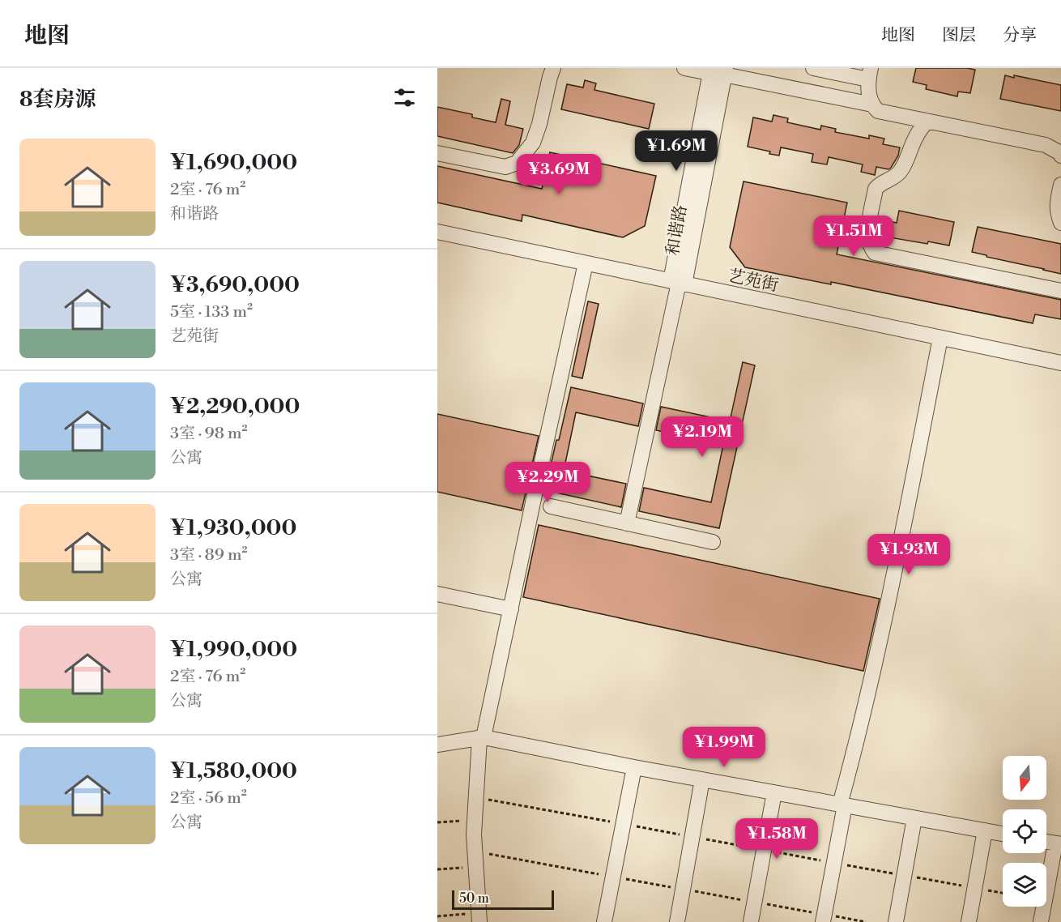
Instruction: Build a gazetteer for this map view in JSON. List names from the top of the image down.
{
  "streets": {
    "street": ["和谐路", "艺苑街"]
  },
  "crossings": [
    ["和谐路", "艺苑街"]
  ],
  "scale_bar": "50 m",
  "north": "bottom",
  "page": {
    "header": "地图",
    "nav": ["地图", "图层", "分享"],
    "heading": "8套房源",
    "list": [
      {
        "name": "¥1,690,000",
        "note": "2室 · 76 m² · 和谐路"
      },
      {
        "name": "¥3,690,000",
        "note": "5室 · 133 m² · 艺苑街"
      },
      {
        "name": "¥2,290,000",
        "note": "3室 · 98 m² · 公寓"
      },
      {
        "name": "¥1,930,000",
        "note": "3室 · 89 m² · 公寓"
      },
      {
        "name": "¥1,990,000",
        "note": "2室 · 76 m² · 公寓"
      },
      {
        "name": "¥1,580,000",
        "note": "2室 · 56 m² · 公寓"
      }
    ],
    "price": [
      "¥1.69M",
      "¥3.69M",
      "¥1.51M",
      "¥2.19M",
      "¥2.29M",
      "¥1.93M",
      "¥1.99M",
      "¥1.58M"
    ],
    "scale": "50 m"
  }
}
